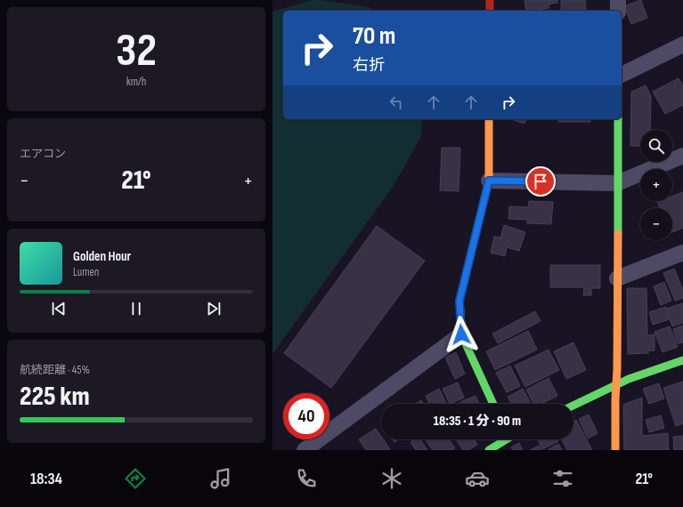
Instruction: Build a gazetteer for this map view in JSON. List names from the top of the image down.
{
  "page": {
    "tile": [
      ["32", "km/h"],
      "エアコン",
      ["航続距離 · 45%", "225 km"]
    ],
    "turn": ["70 m", "右折"],
    "map_buttons": ["+", "−"],
    "heat": ["−", "21°", "+"],
    "song": ["Golden Hour", "Lumen"],
    "limit": "40",
    "trip": "18:35 · 1 分 · 90 m",
    "tabs": ["18:34", "21°"]
  }
}
